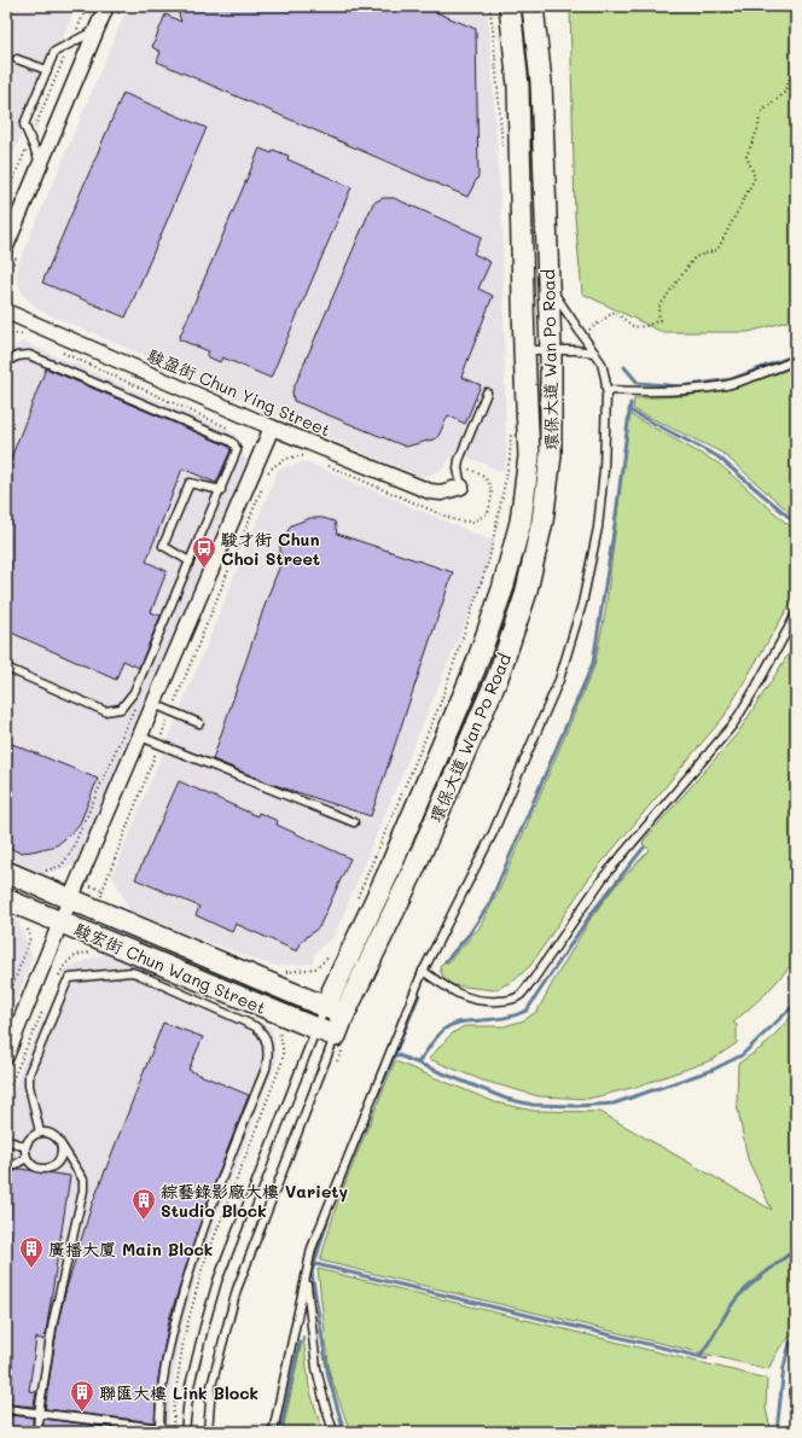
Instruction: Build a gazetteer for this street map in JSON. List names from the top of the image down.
{
  "streets": {
    "main road": ["環保大道 Wan Po Road", "駿宏街 Chun Wang Street"],
    "street": ["駿盈街 Chun Ying Street"]
  },
  "crossings": [
    ["環保大道 Wan Po Road", "駿宏街 Chun Wang Street"]
  ],
  "places": {
    "bus stop": ["駿才街 Chun Choi Street"],
    "building": ["綜藝錄影廠大樓 Variety Studio Block", "廣播大廈 Main Block", "聯匯大樓 Link Block"]
  }
}
